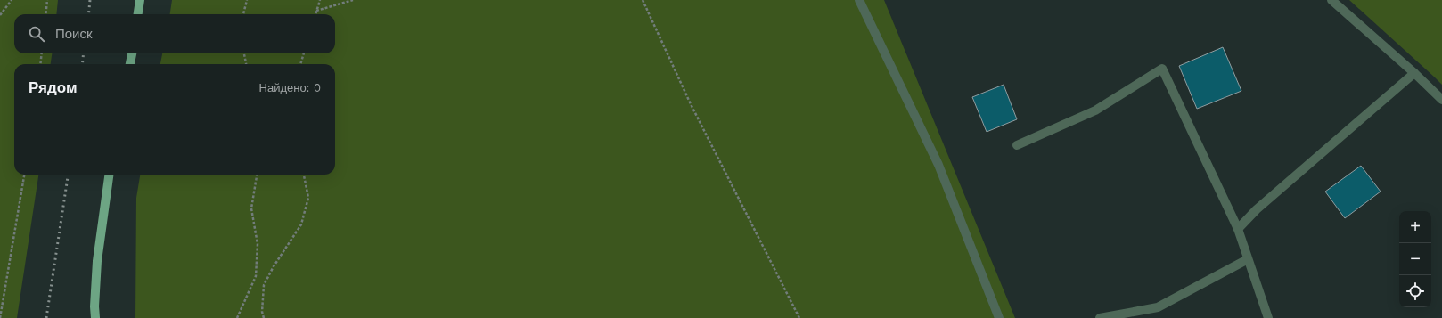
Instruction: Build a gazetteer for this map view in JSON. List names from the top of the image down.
{
  "page": {
    "search": "Поиск",
    "heading": ["Рядом", "Найдено: 0"],
    "map_buttons": ["+", "−"]
  }
}
